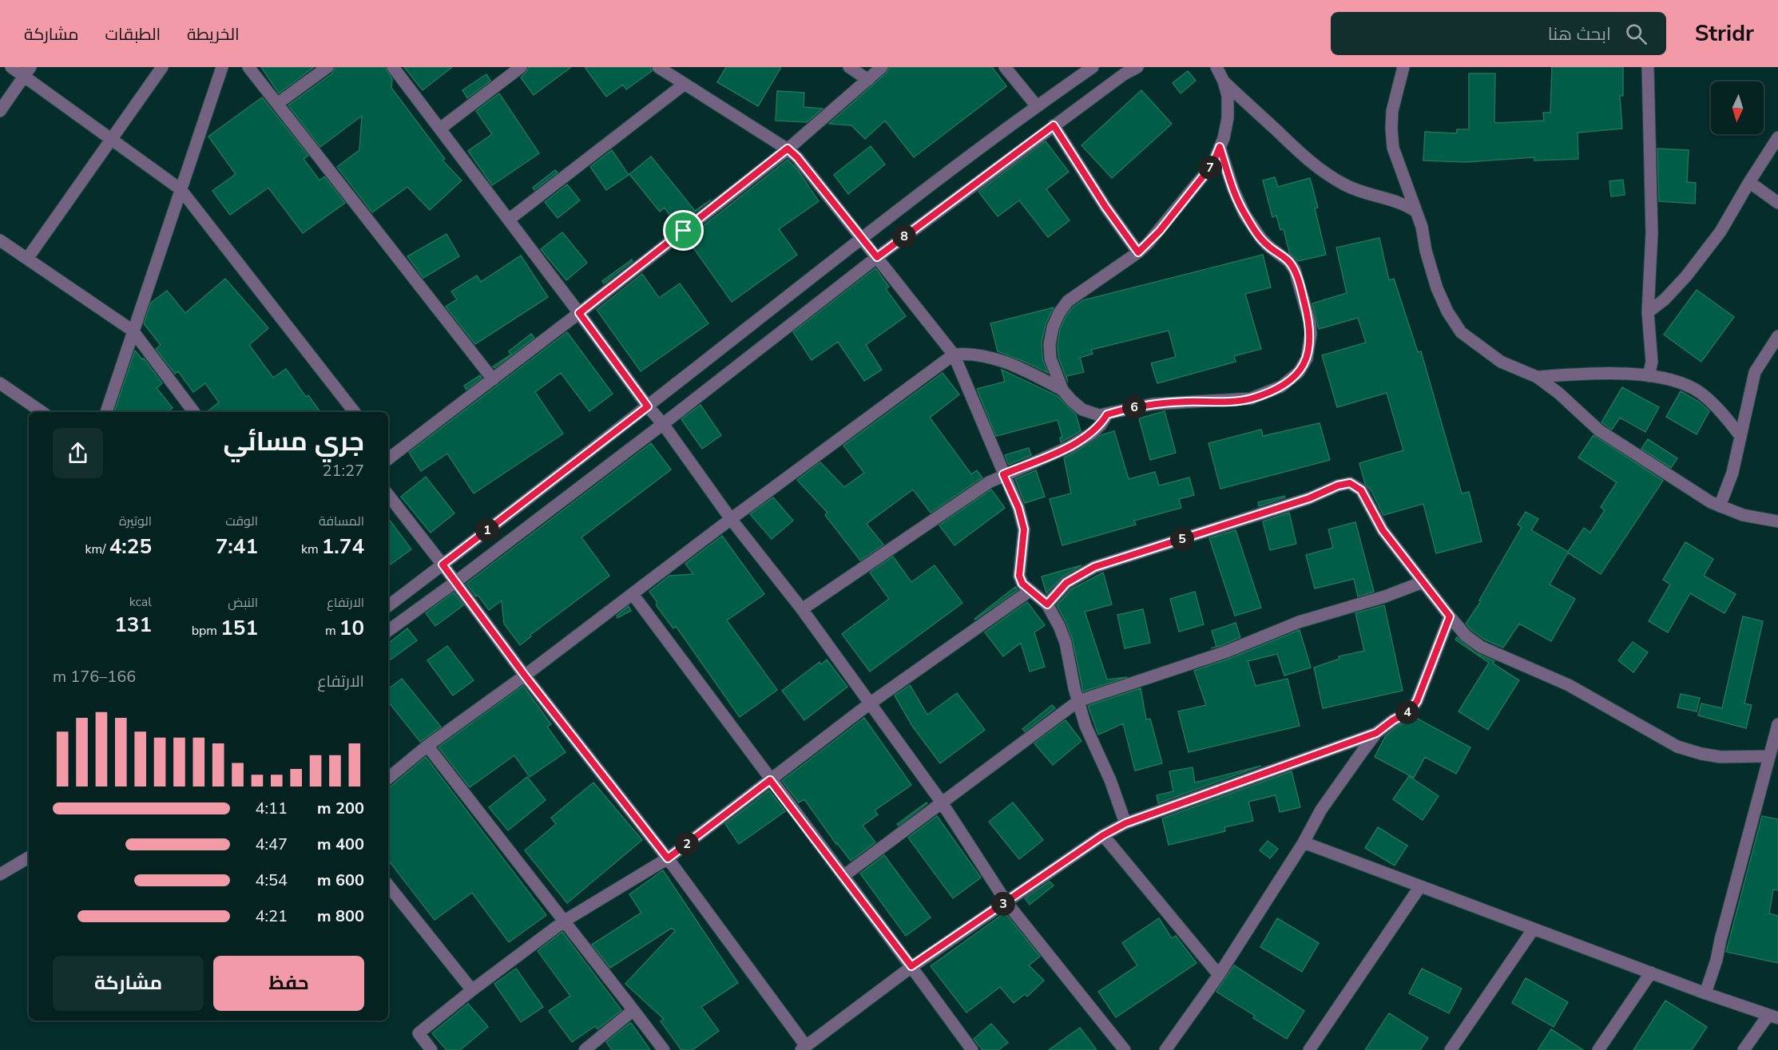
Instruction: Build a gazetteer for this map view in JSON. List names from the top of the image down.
{
  "north": "bottom",
  "page": {
    "header": "Stridr",
    "search": "ابحث هنا",
    "nav": ["الخريطة", "الطبقات", "مشاركة"],
    "pins": [
      "7",
      "8",
      "6",
      "1",
      "5",
      "4",
      "2",
      "3"
    ],
    "heading": ["جري مسائي", "21:27"],
    "stats": [
      ["المسافة", "1.74 km"],
      ["الوقت", "7:41"],
      ["الوتيرة", "4:25 /km"],
      ["الارتفاع", "10 m"],
      ["النبض", "151 bpm"],
      ["kcal", "131"]
    ],
    "chart": ["الارتفاع", "166–176 m"],
    "list": [
      {
        "name": "200 m",
        "note": "4:11"
      },
      {
        "name": "400 m",
        "note": "4:47"
      },
      {
        "name": "600 m",
        "note": "4:54"
      },
      {
        "name": "800 m",
        "note": "4:21"
      }
    ],
    "buttons": ["حفظ", "مشاركة"]
  }
}
